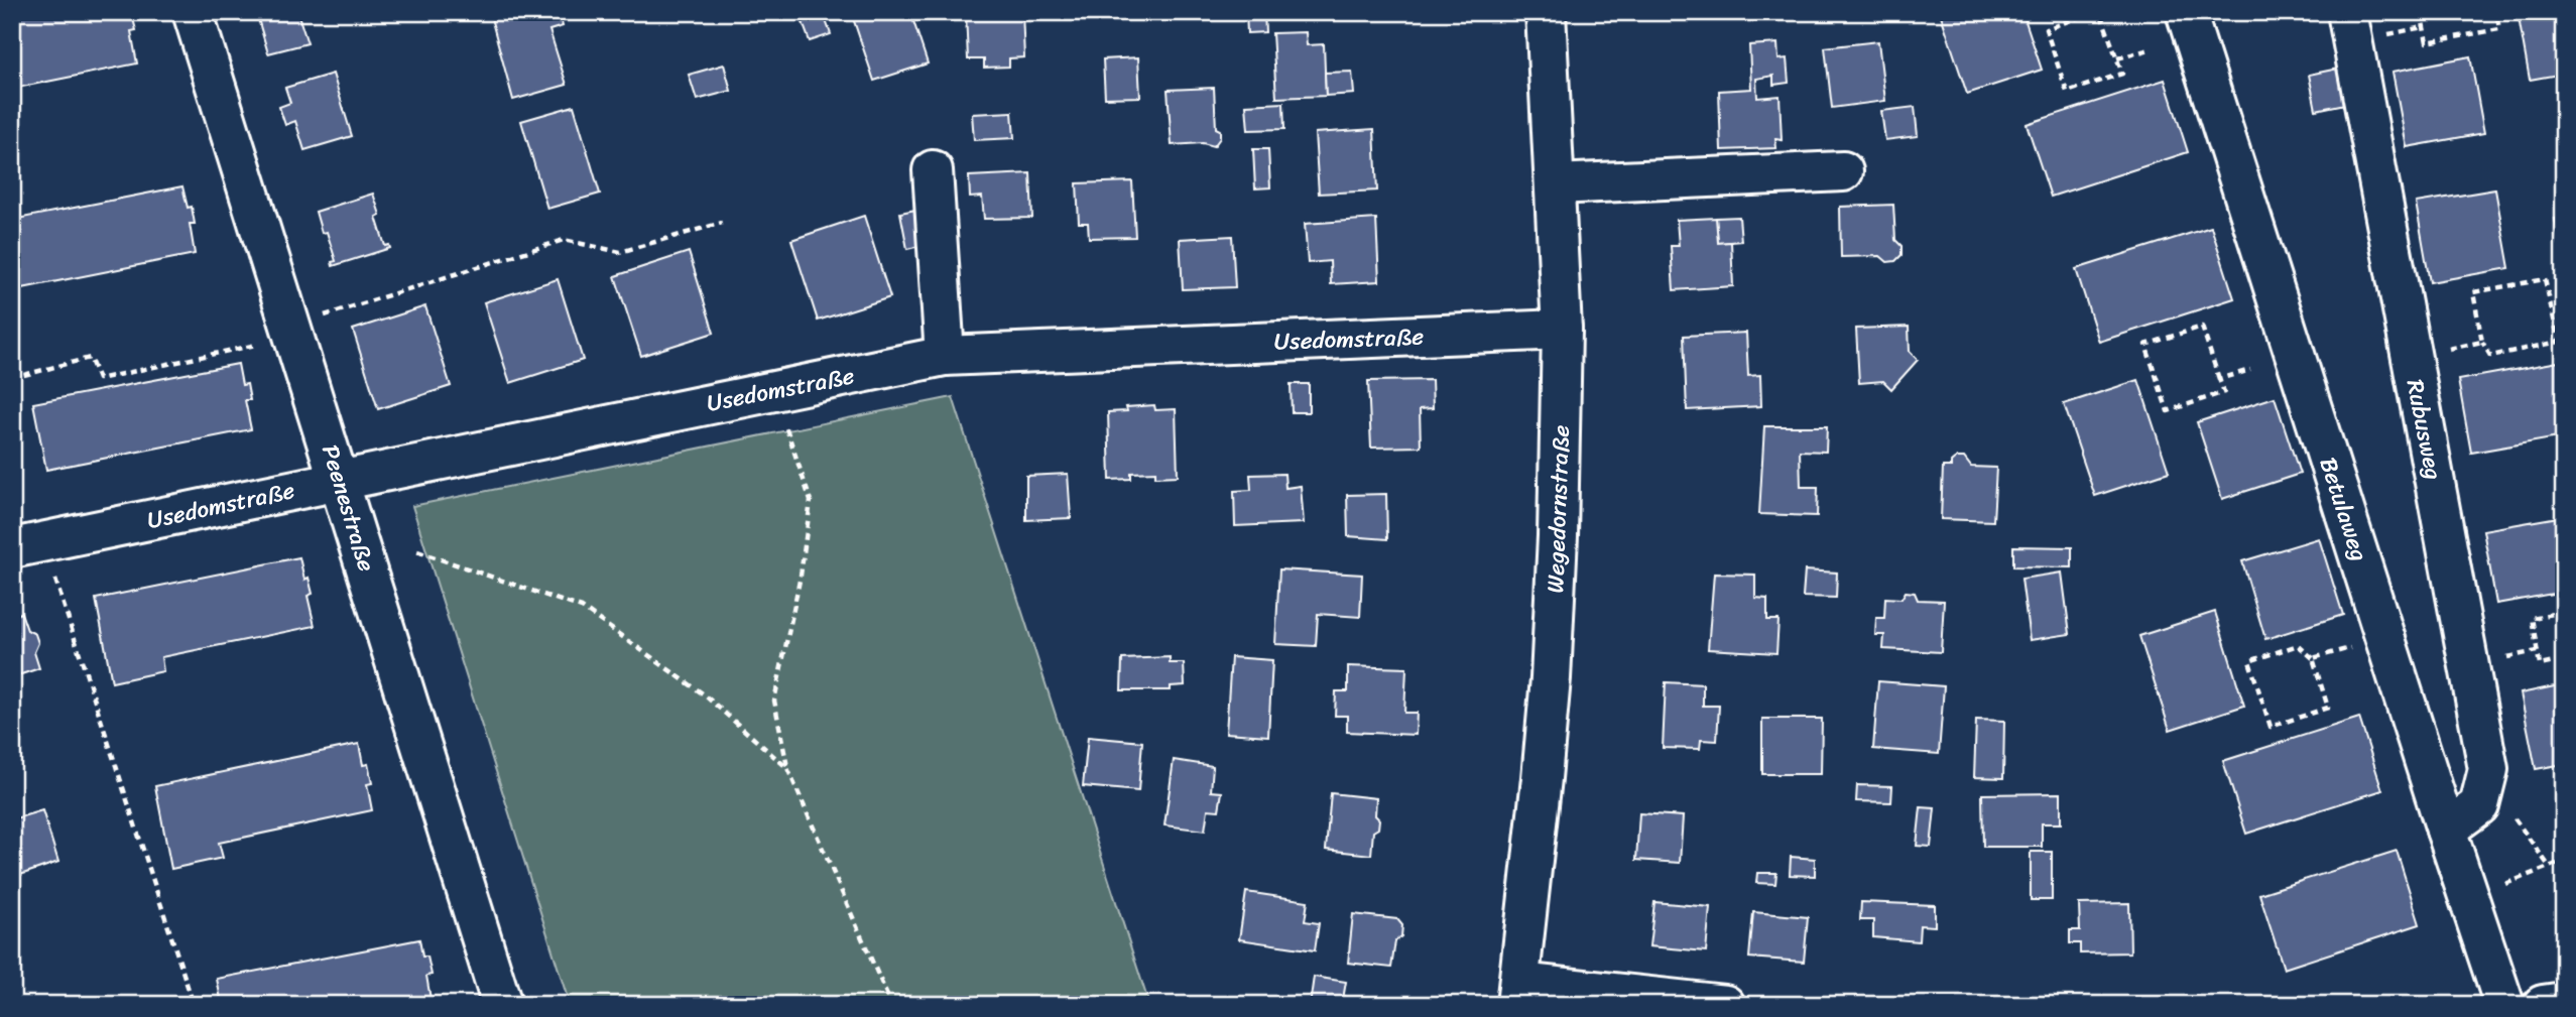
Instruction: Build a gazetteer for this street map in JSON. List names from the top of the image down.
{
  "streets": {
    "street": [
      "Usedomstraße",
      "Rubusweg",
      "Peenestraße",
      "Wegedornstraße",
      "Betulaweg"
    ]
  },
  "crossings": [
    ["Usedomstraße", "Peenestraße"],
    ["Usedomstraße", "Wegedornstraße"],
    ["Rubusweg", "Betulaweg"]
  ]
}
